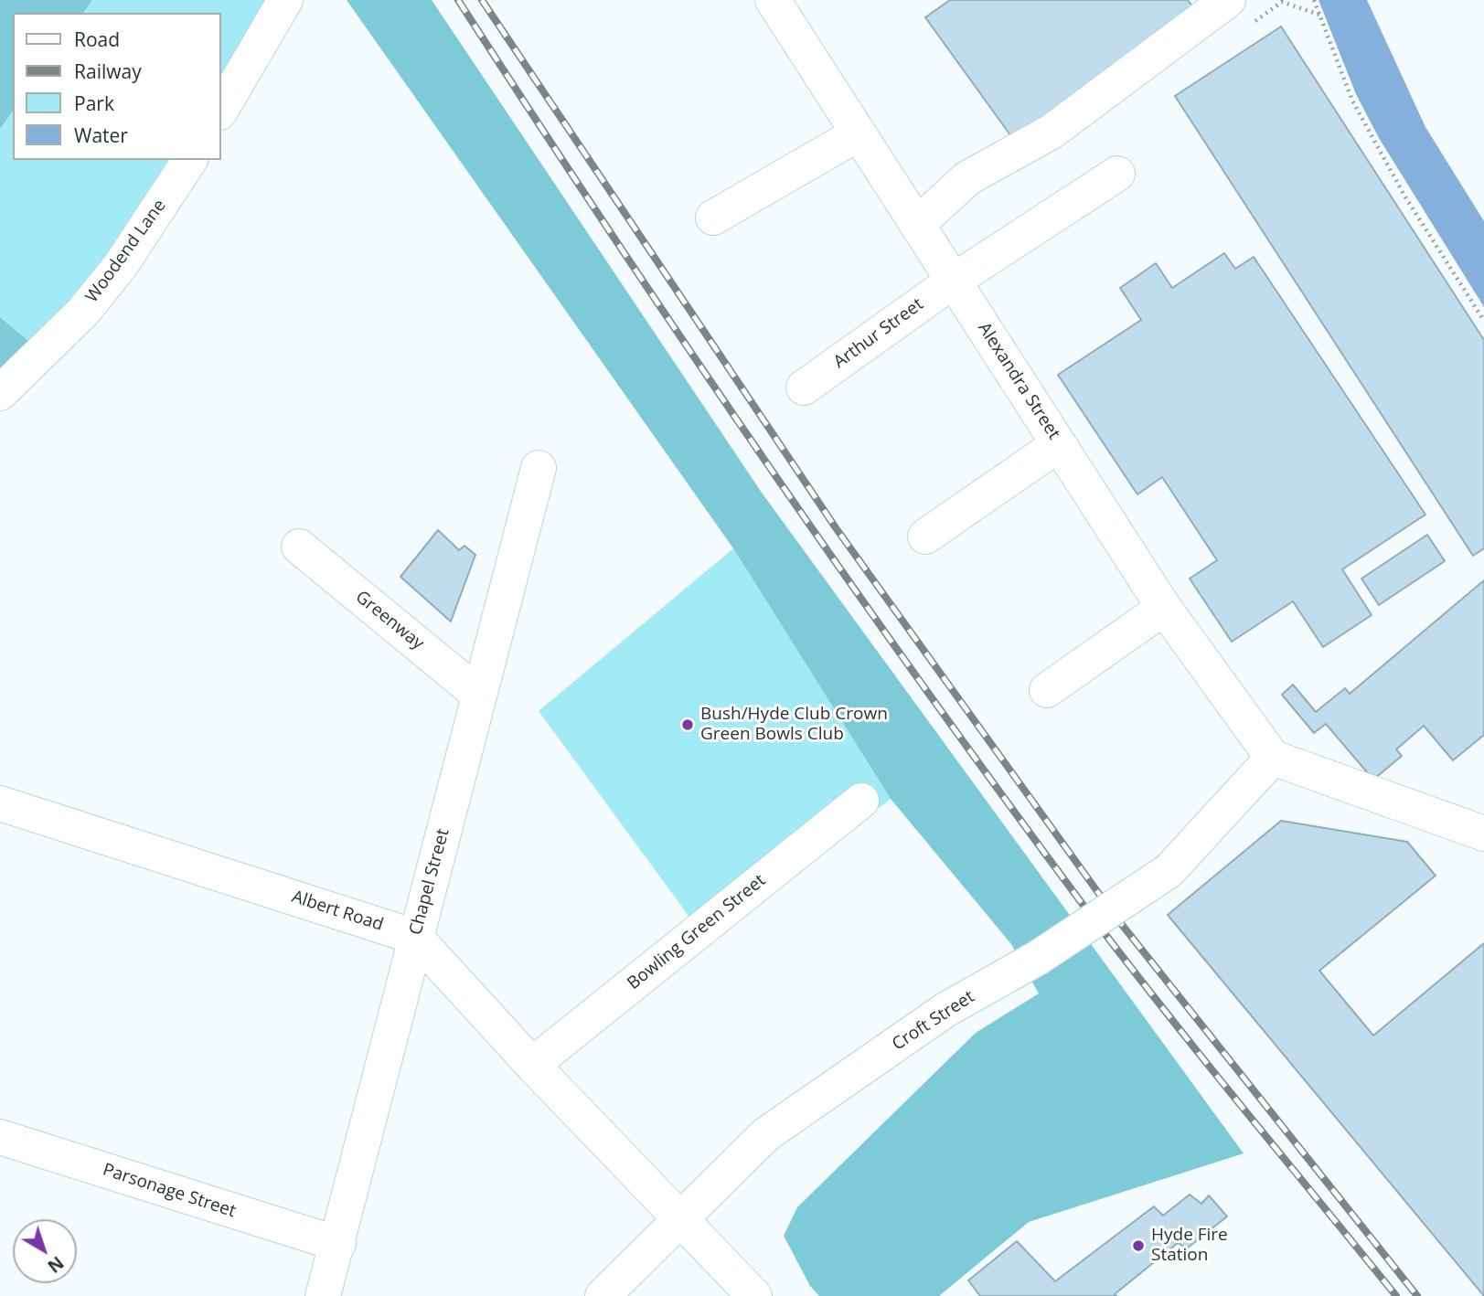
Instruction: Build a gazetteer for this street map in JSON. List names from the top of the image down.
{
  "streets": {
    "street": [
      "Woodend Lane",
      "Arthur Street",
      "Alexandra Street",
      "Greenway",
      "Chapel Street",
      "Albert Road",
      "Bowling Green Street",
      "Croft Street",
      "Parsonage Street"
    ]
  },
  "crossings": [
    ["Arthur Street", "Alexandra Street"],
    ["Alexandra Street", "Croft Street"],
    ["Greenway", "Chapel Street"],
    ["Chapel Street", "Albert Road"],
    ["Chapel Street", "Parsonage Street"],
    ["Albert Road", "Bowling Green Street"],
    ["Albert Road", "Croft Street"]
  ],
  "places": ["Bush/Hyde Club Crown Green Bowls Club", "Hyde Fire Station"],
  "legend": [
    "Road",
    "Railway",
    "Park",
    "Water"
  ],
  "north": "bottom right"
}
